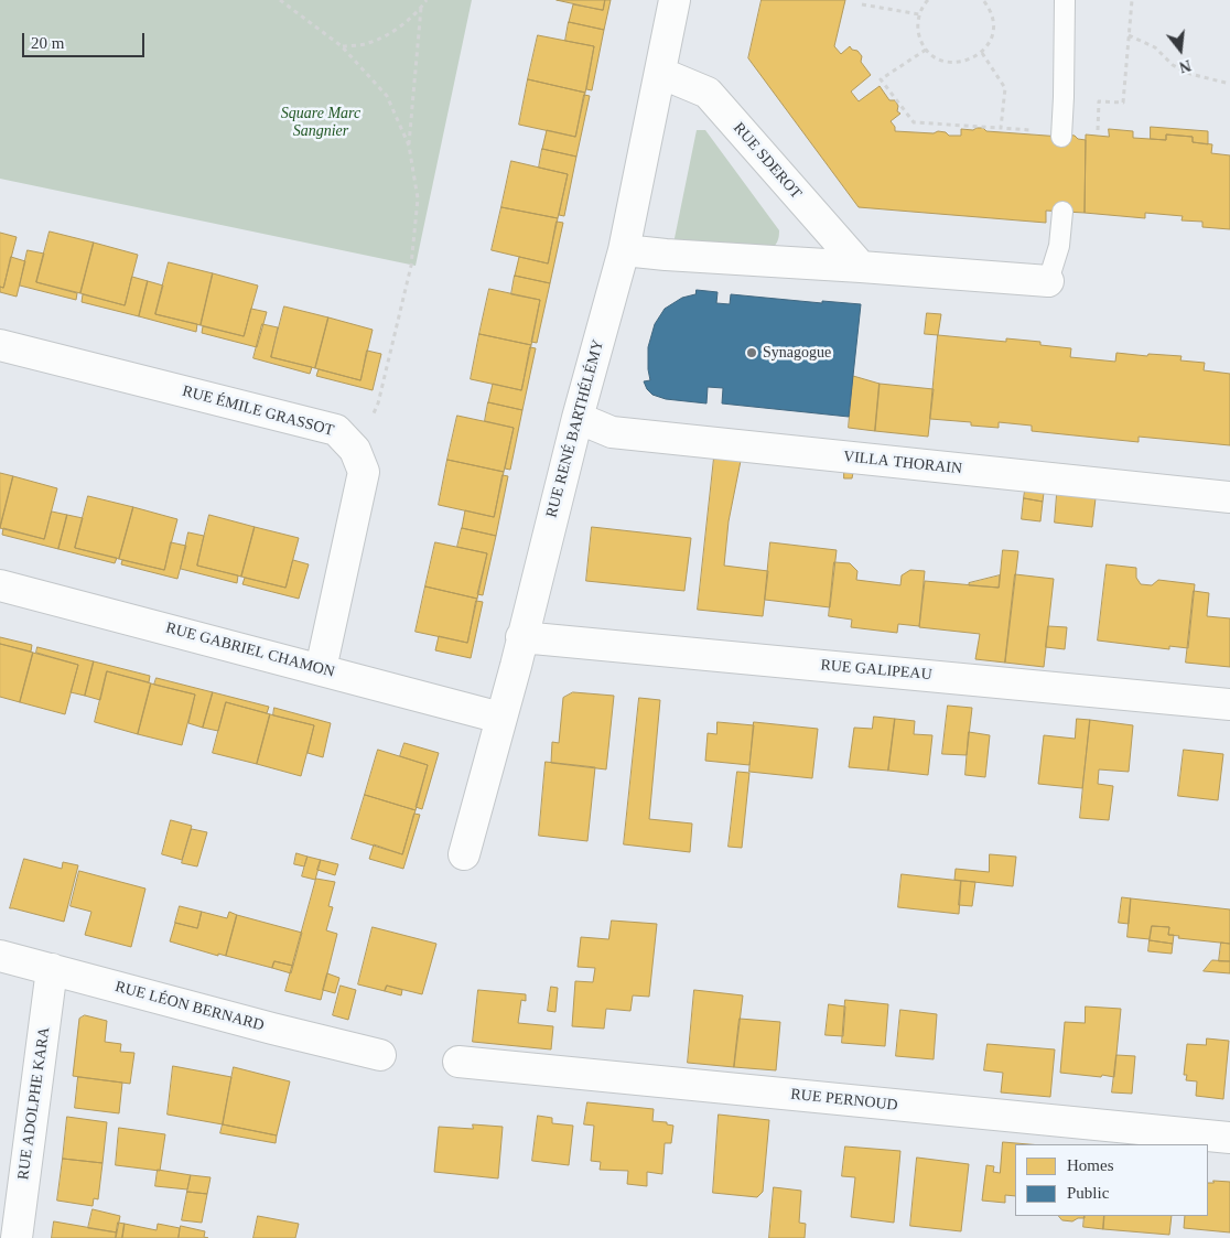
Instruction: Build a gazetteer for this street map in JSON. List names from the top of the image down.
{
  "streets": {
    "street": [
      "RUE SDEROT",
      "RUE ÉMILE GRASSOT",
      "RUE RENÉ BARTHÉLÉMY",
      "VILLA THORAIN",
      "RUE GABRIEL CHAMON",
      "RUE GALIPEAU",
      "RUE LÉON BERNARD",
      "RUE PERNOUD",
      "RUE ADOLPHE KARA"
    ]
  },
  "crossings": [
    ["RUE SDEROT", "RUE RENÉ BARTHÉLÉMY"],
    ["RUE ÉMILE GRASSOT", "RUE GABRIEL CHAMON"],
    ["RUE RENÉ BARTHÉLÉMY", "VILLA THORAIN"],
    ["RUE RENÉ BARTHÉLÉMY", "RUE GABRIEL CHAMON"],
    ["RUE RENÉ BARTHÉLÉMY", "RUE GALIPEAU"],
    ["RUE LÉON BERNARD", "RUE ADOLPHE KARA"]
  ],
  "parks": ["Square Marc Sangnier"],
  "places": ["Synagogue"],
  "legend": ["Homes", "Public"],
  "scale_bar": "20 m",
  "north": "bottom"
}
